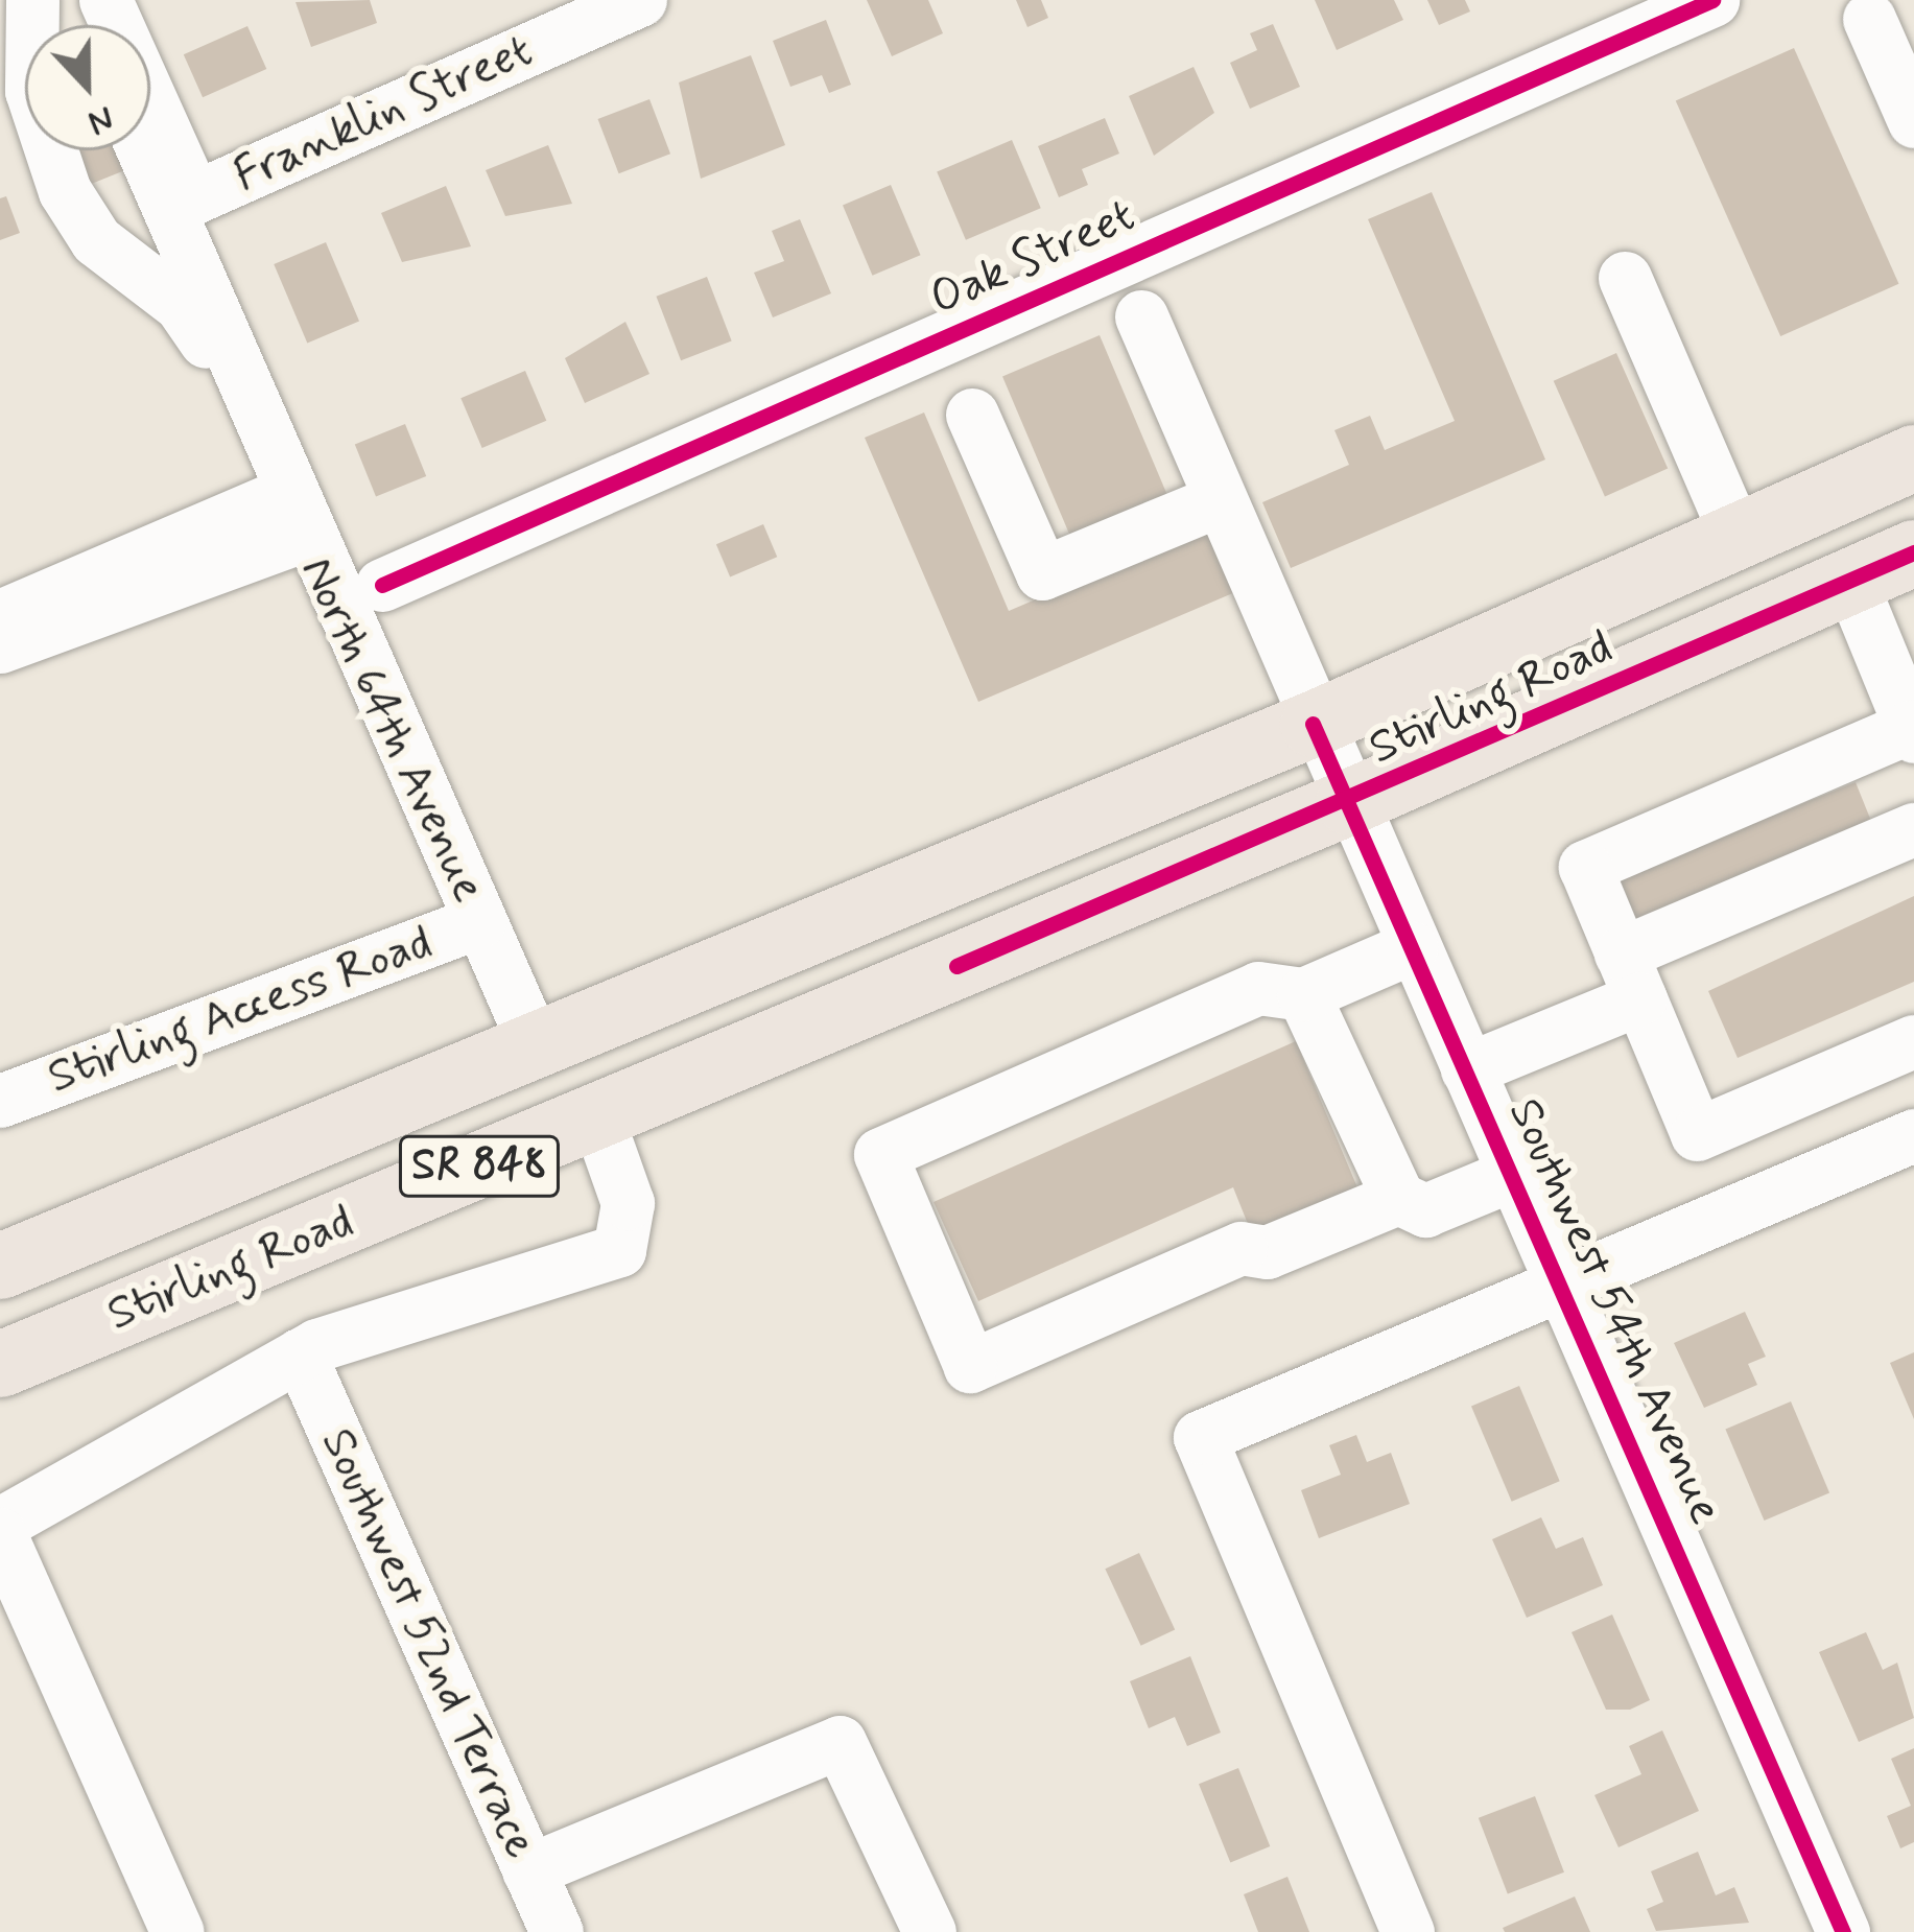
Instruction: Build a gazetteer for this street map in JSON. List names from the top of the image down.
{
  "streets": {
    "main road": ["Stirling Road", "SR 848"],
    "street": [
      "Franklin Street",
      "Oak Street",
      "North 64th Avenue",
      "Stirling Access Road",
      "Southwest 54th Avenue",
      "Southwest 52nd Terrace"
    ]
  },
  "crossings": [
    ["Stirling Road", "North 64th Avenue"],
    ["Stirling Road", "Southwest 54th Avenue"],
    ["North 64th Avenue", "Stirling Access Road"]
  ],
  "north": "bottom"
}
